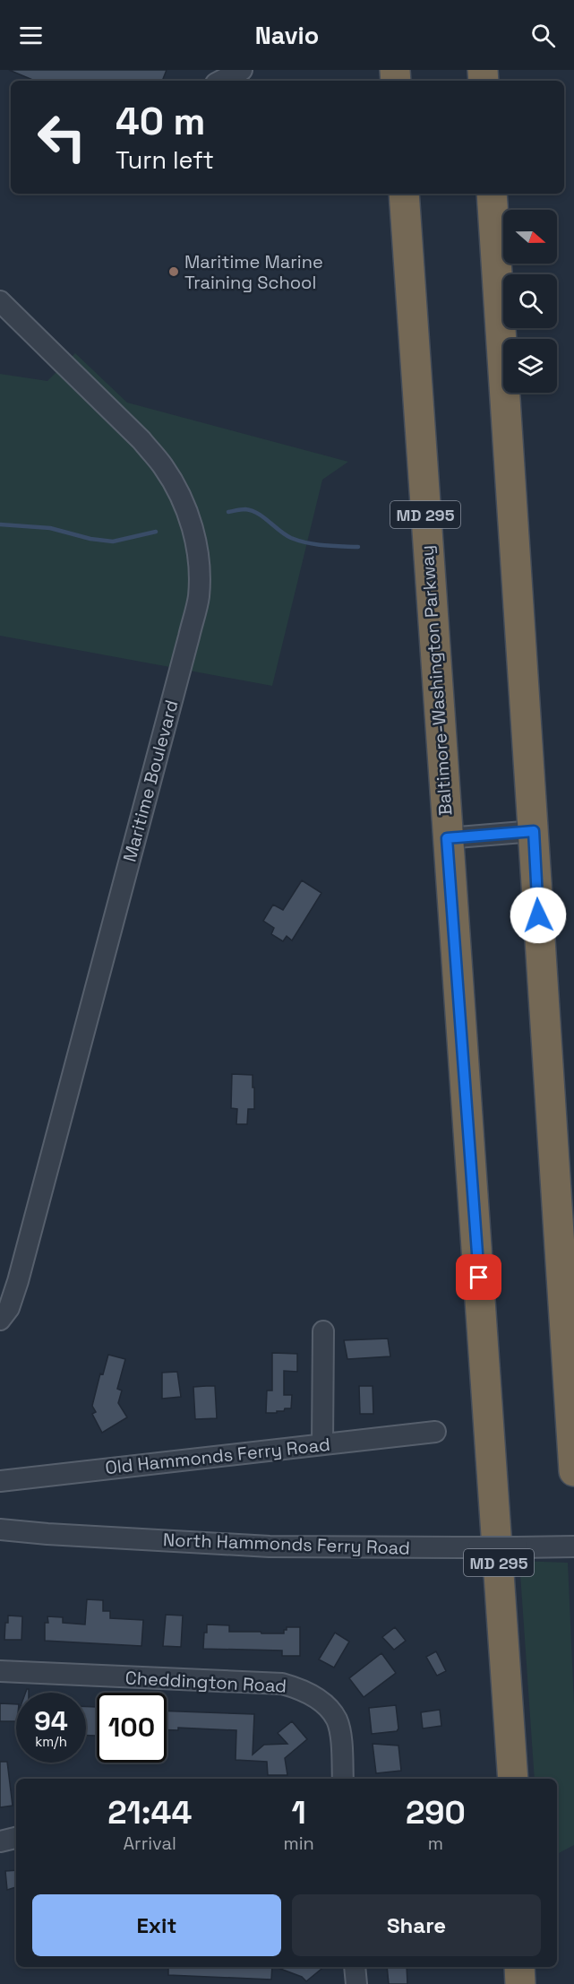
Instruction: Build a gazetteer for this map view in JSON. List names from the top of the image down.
{
  "streets": {
    "highway": ["MD 295", "Baltimore-Washington Parkway"],
    "street": [
      "Maritime Boulevard",
      "Old Hammonds Ferry Road",
      "North Hammonds Ferry Road",
      "Cheddington Road"
    ]
  },
  "places": ["Maritime Marine Training School"],
  "north": "right",
  "page": {
    "header": "Navio",
    "turn": ["40 m", "Turn left"],
    "speed": "94 km/h",
    "limit": "100",
    "eta": [
      "21:44",
      "Arrival",
      "1",
      "min",
      "290",
      "m"
    ],
    "buttons": ["Exit", "Share"]
  }
}
